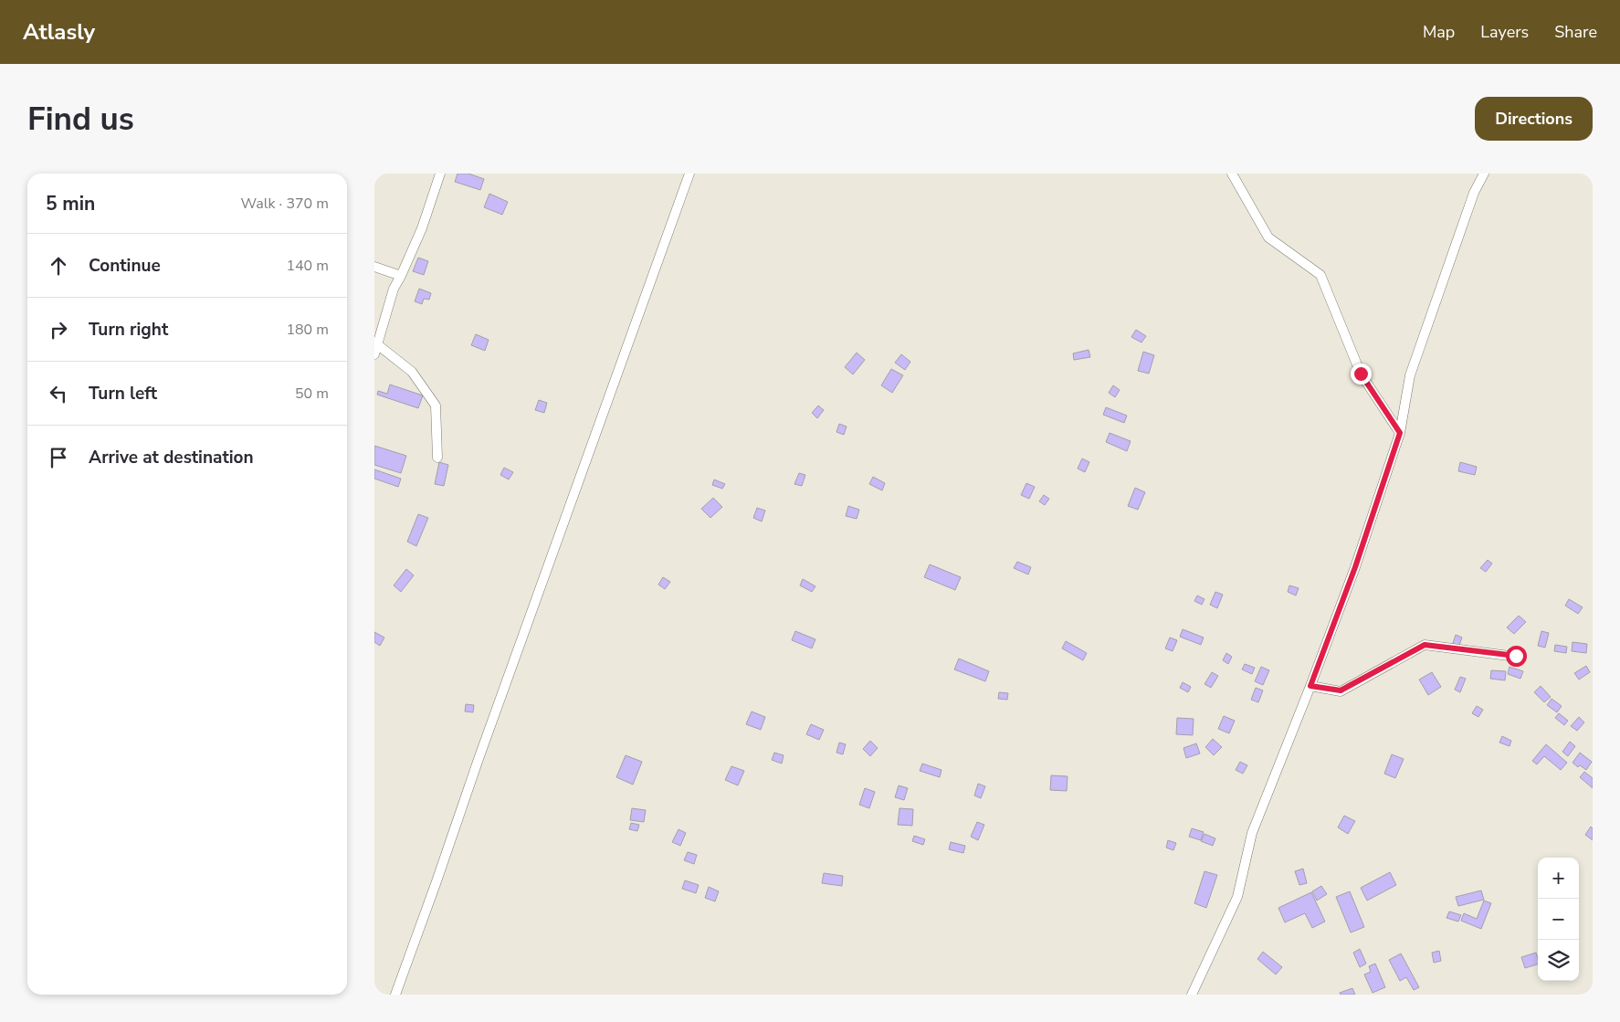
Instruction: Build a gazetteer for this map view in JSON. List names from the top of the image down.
{
  "page": {
    "header": "Atlasly",
    "nav": ["Map", "Layers", "Share"],
    "buttons": "Directions",
    "title": "Find us",
    "heading": ["5 min", "Walk · 370 m"],
    "list": [
      ["Continue", "140 m"],
      ["Turn right", "180 m"],
      ["Turn left", "50 m"],
      "Arrive at destination"
    ],
    "map_buttons": ["+", "−"]
  }
}
